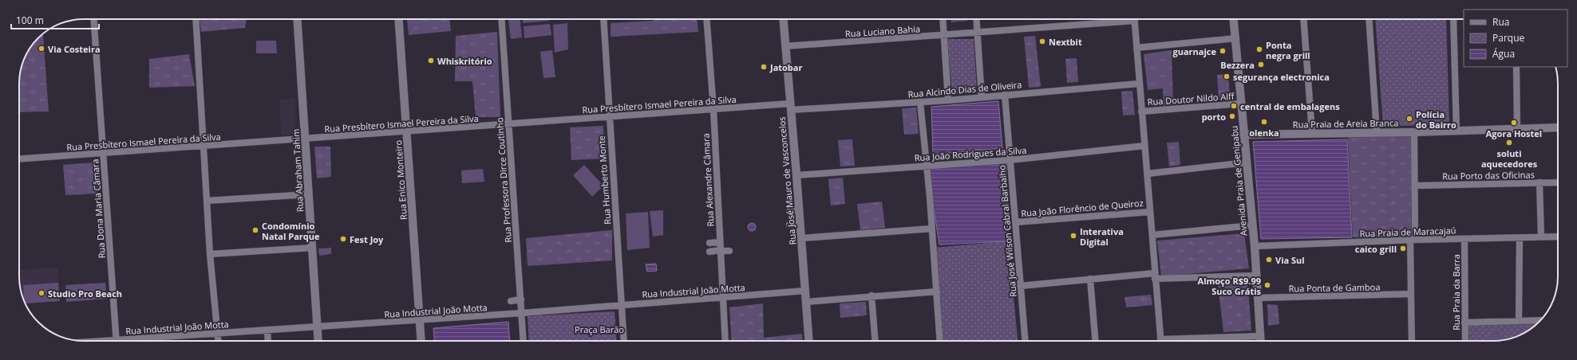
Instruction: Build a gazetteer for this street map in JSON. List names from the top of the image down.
{
  "streets": {
    "street": [
      "Rua Luciano Bahia",
      "Rua Alcindo Dias de Oliveira",
      "Rua Doutor Nildo Alff",
      "Rua Presbítero Ismael Pereira da Silva",
      "Rua Praia de Areia Branca",
      "Rua João Rodrigues da Silva",
      "Rua Abraham Tahim",
      "Rua Porto das Oficinas",
      "Rua Enico Monteiro",
      "Rua Professora Dirce Coutinho",
      "Rua Humberto Monte",
      "Rua Alexandre Câmara",
      "Rua José Mauro de Vasconcelos",
      "Avenida Praia de Genipabu",
      "Rua João Florêncio de Queiroz",
      "Rua Dona Maria Câmara",
      "Rua José Wilson Cabral Barbalho",
      "Rua Praia de Maracajaú",
      "Rua Ponta de Gamboa",
      "Rua Industrial João Motta",
      "Rua Praia da Barra"
    ]
  },
  "crossings": [
    ["Rua Luciano Bahia", "Rua José Mauro de Vasconcelos"],
    ["Rua Alcindo Dias de Oliveira", "Rua Presbítero Ismael Pereira da Silva"],
    ["Rua Alcindo Dias de Oliveira", "Rua José Mauro de Vasconcelos"],
    ["Rua Alcindo Dias de Oliveira", "Rua José Wilson Cabral Barbalho"],
    ["Rua Doutor Nildo Alff", "Avenida Praia de Genipabu"],
    ["Rua Presbítero Ismael Pereira da Silva", "Rua Abraham Tahim"],
    ["Rua Presbítero Ismael Pereira da Silva", "Rua Enico Monteiro"],
    ["Rua Presbítero Ismael Pereira da Silva", "Rua Professora Dirce Coutinho"],
    ["Rua Presbítero Ismael Pereira da Silva", "Rua Humberto Monte"],
    ["Rua Presbítero Ismael Pereira da Silva", "Rua Alexandre Câmara"],
    ["Rua Presbítero Ismael Pereira da Silva", "Rua José Mauro de Vasconcelos"],
    ["Rua Presbítero Ismael Pereira da Silva", "Rua Dona Maria Câmara"],
    ["Rua Praia de Areia Branca", "Avenida Praia de Genipabu"],
    ["Rua João Rodrigues da Silva", "Rua José Mauro de Vasconcelos"],
    ["Rua João Rodrigues da Silva", "Rua José Wilson Cabral Barbalho"],
    ["Rua Abraham Tahim", "Rua Industrial João Motta"],
    ["Rua Enico Monteiro", "Rua Industrial João Motta"],
    ["Rua Professora Dirce Coutinho", "Rua Industrial João Motta"],
    ["Rua Humberto Monte", "Rua Industrial João Motta"],
    ["Rua Alexandre Câmara", "Rua Industrial João Motta"],
    ["Rua José Mauro de Vasconcelos", "Rua Industrial João Motta"],
    ["Avenida Praia de Genipabu", "Rua Praia de Maracajaú"],
    ["Avenida Praia de Genipabu", "Rua Ponta de Gamboa"],
    ["Rua João Florêncio de Queiroz", "Rua José Wilson Cabral Barbalho"],
    ["Rua Praia de Maracajaú", "Rua Praia da Barra"]
  ],
  "parks": ["Praça Barão"],
  "places": [
    "Nextbit",
    "Via Costeira",
    "Ponta negra grill",
    "guarnajce",
    "Whiskritório",
    "Bezzera",
    "Jatobar",
    "segurança electronica",
    "central de embalagens",
    "porto",
    "Polícia do Bairro",
    "olenka",
    "Agora Hostel",
    "soluti aquecedores",
    "Condomínio Natal Parque",
    "Interativa Digital",
    "Fest Joy",
    "caico grill",
    "Via Sul",
    "Almoço R$9.99 Suco Grátis",
    "Studio Pro Beach"
  ],
  "legend": ["Rua", "Parque", "Água"],
  "scale_bar": "100 m"
}
